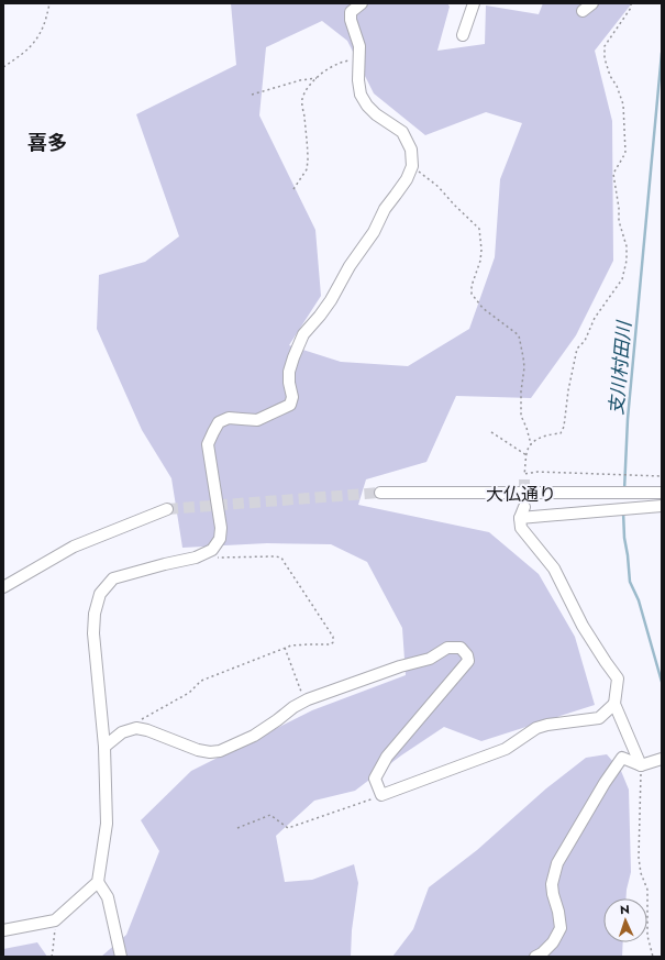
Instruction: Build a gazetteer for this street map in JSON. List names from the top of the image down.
{
  "streets": {
    "street": ["大仏通り"]
  },
  "districts": ["喜多"],
  "water": ["支川村田川"],
  "north": "top"
}
